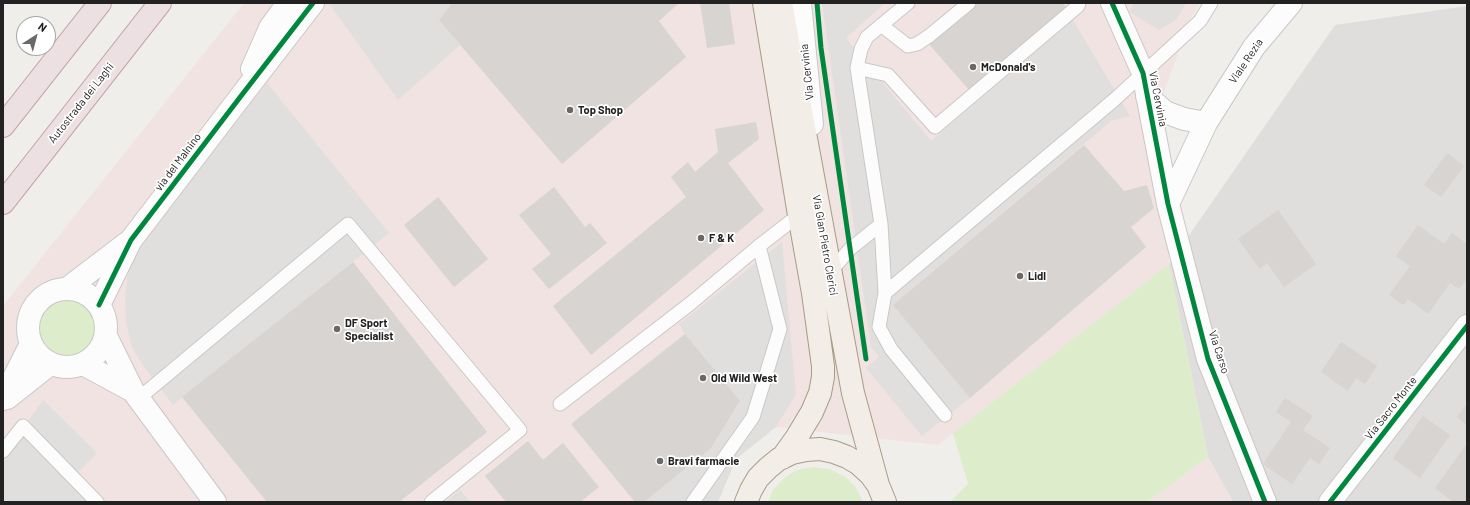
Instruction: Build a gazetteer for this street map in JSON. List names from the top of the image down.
{
  "streets": {
    "highway": ["Autostrada dei Laghi"],
    "main road": ["Via Gian Pietro Clerici"],
    "street": [
      "Viale Rezia",
      "Via Cervinia",
      "via del Malnino",
      "Via Carso",
      "Via Sacro Monte"
    ]
  },
  "crossings": [
    ["Viale Rezia", "Via Cervinia"],
    ["Via Cervinia", "Via Gian Pietro Clerici"],
    ["Via Cervinia", "Via Carso"]
  ],
  "places": [
    "McDonald's",
    "Top Shop",
    "F & K",
    "Lidl",
    "DF Sport Specialist",
    "Old Wild West",
    "Bravi farmacie"
  ],
  "north": "top right"
}
